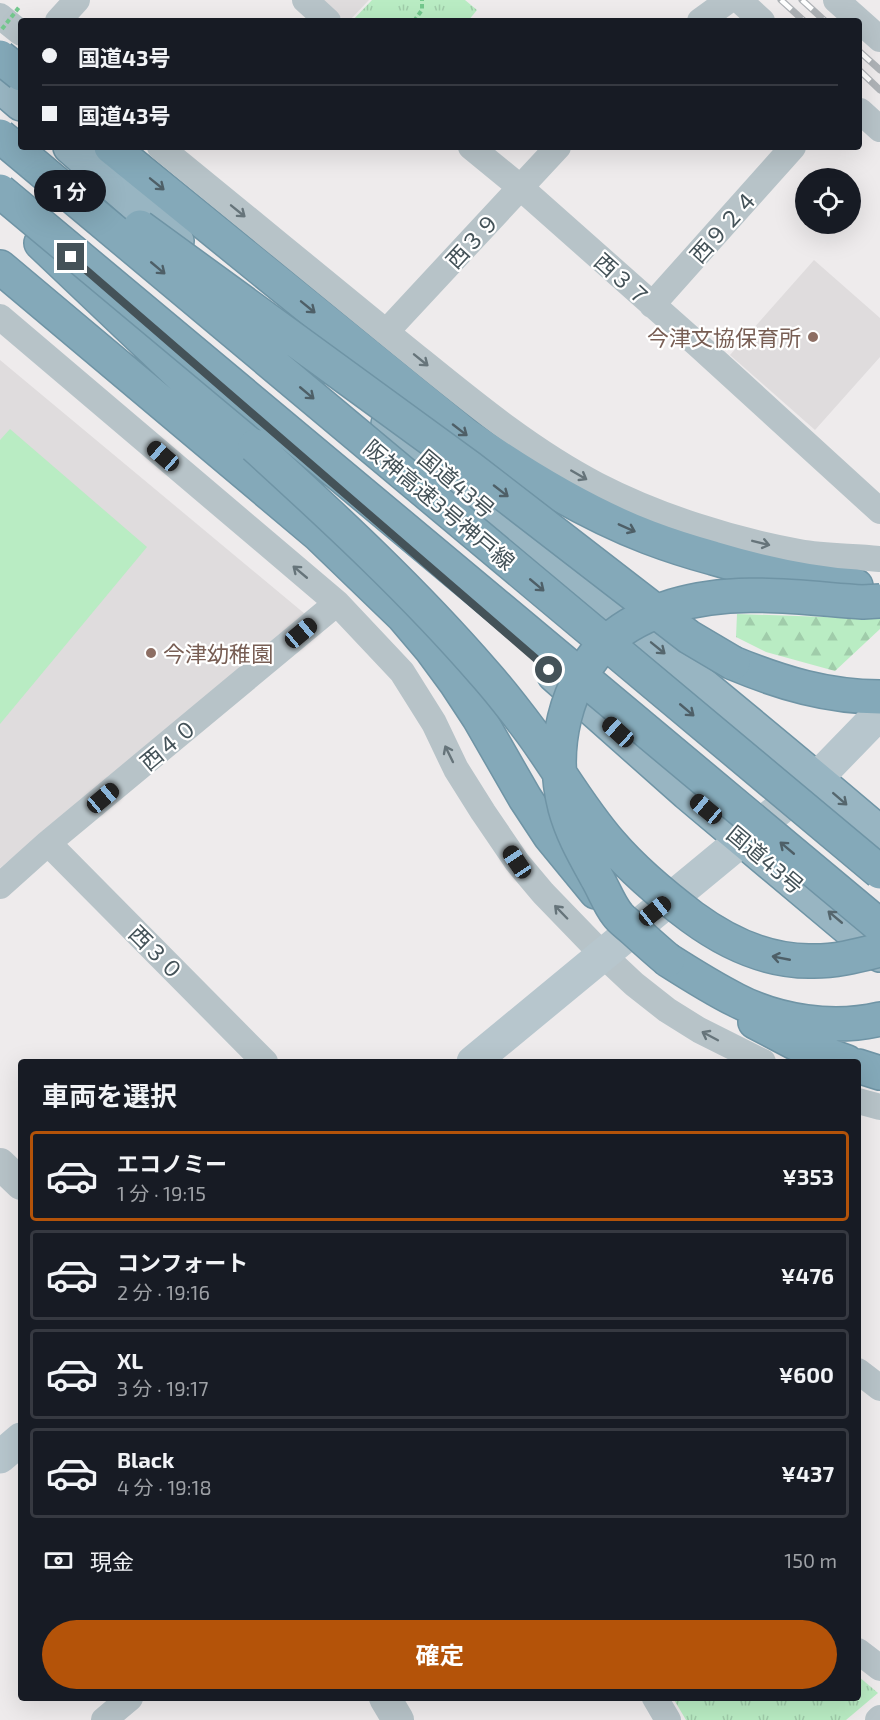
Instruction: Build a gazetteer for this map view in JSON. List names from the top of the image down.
{
  "streets": {
    "highway": ["国道43号", "阪神高速3号神戸線"],
    "street": [
      "西９２４",
      "西３９",
      "西３７",
      "西４０",
      "西３０"
    ]
  },
  "crossings": [
    ["西９２４", "西３７"],
    ["西３９", "西３７"],
    ["西４０", "西３０"]
  ],
  "places": ["今津文協保育所", "今津幼稚園"],
  "page": {
    "banner": ["国道43号", "国道43号"],
    "bubble": "1 分",
    "heading": "車両を選択",
    "list": [
      {
        "name": "エコノミー",
        "note": "1 分 · 19:15",
        "value": "¥353"
      },
      {
        "name": "コンフォート",
        "note": "2 分 · 19:16",
        "value": "¥476"
      },
      {
        "name": "XL",
        "note": "3 分 · 19:17",
        "value": "¥600"
      },
      {
        "name": "Black",
        "note": "4 分 · 19:18",
        "value": "¥437"
      }
    ],
    "pay": ["現金", "150 m"],
    "buttons": "確定"
  }
}
